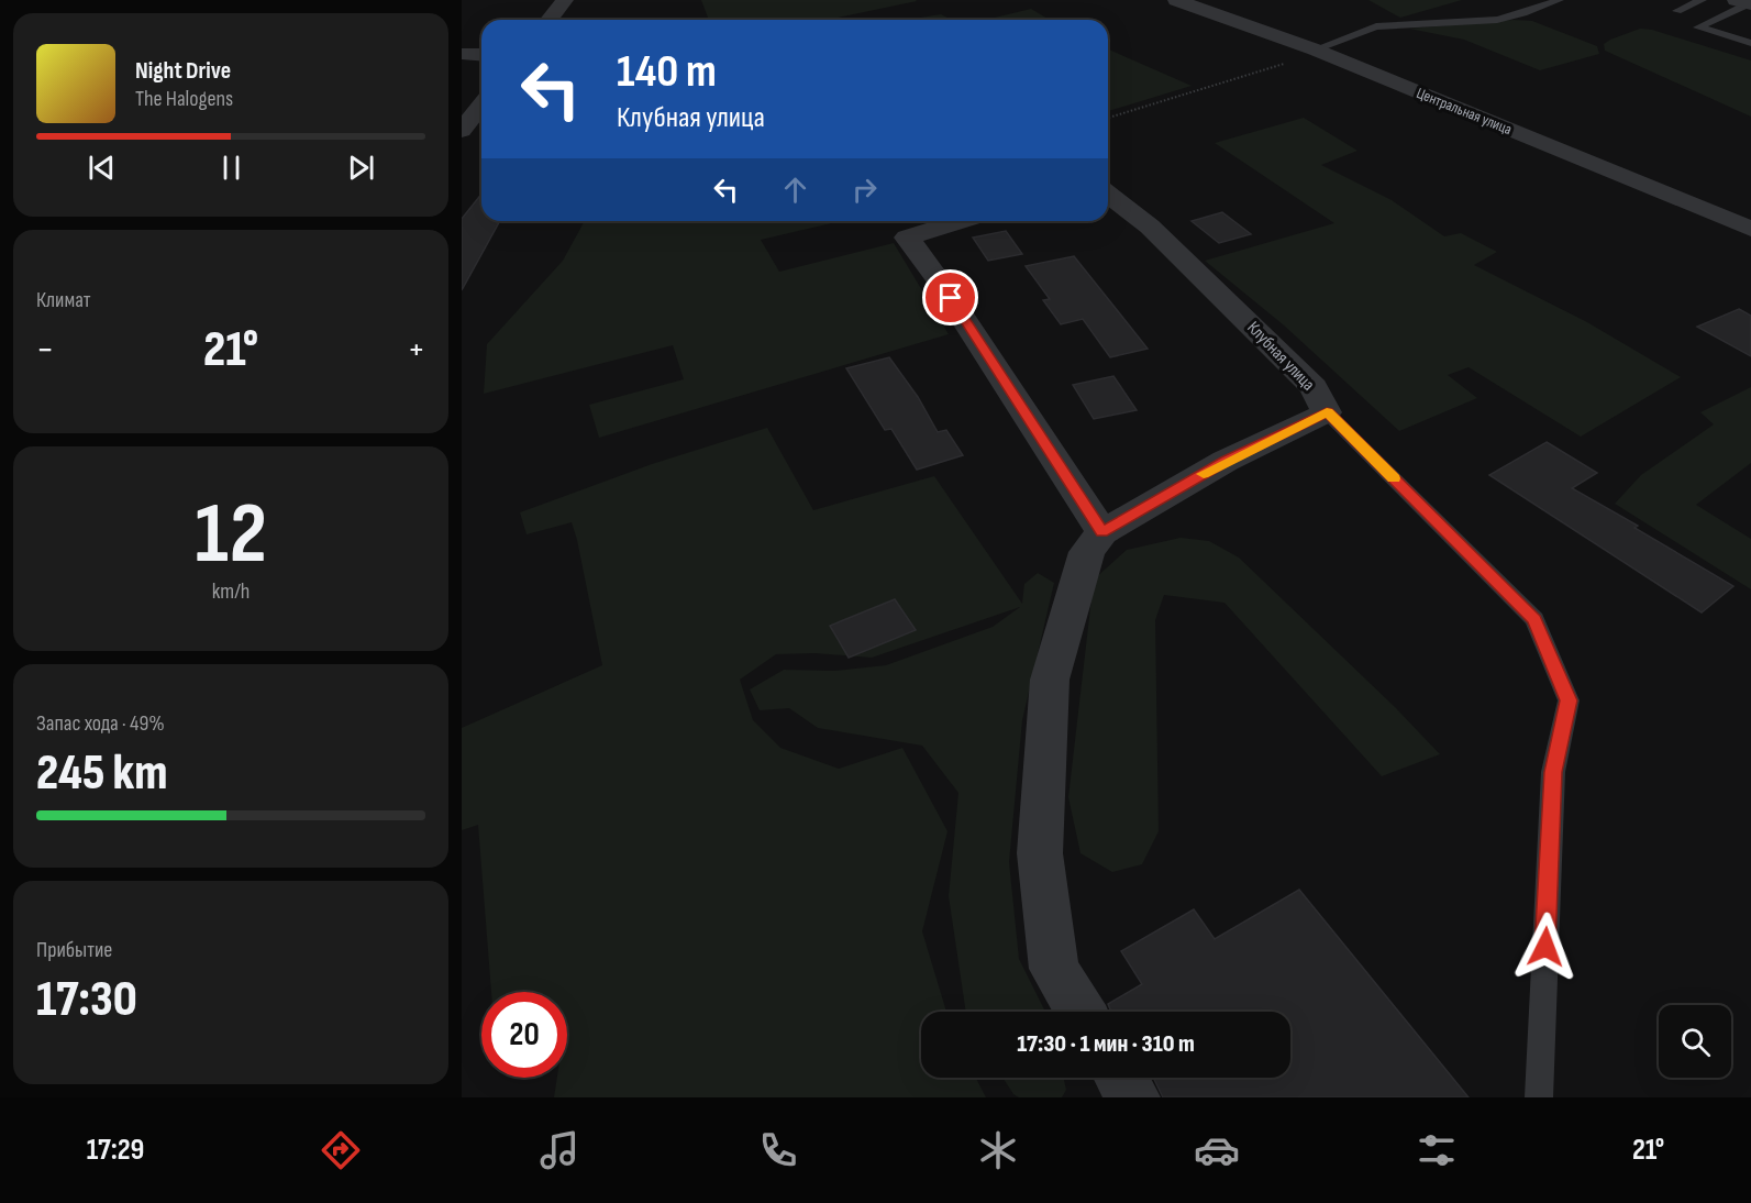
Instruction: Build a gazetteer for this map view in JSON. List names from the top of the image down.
{
  "streets": {
    "street": ["Центральная улица", "Клубная улица"]
  },
  "page": {
    "turn": ["140 m", "Клубная улица"],
    "song": ["Night Drive", "The Halogens"],
    "tile": [
      "Климат",
      ["12", "km/h"],
      ["Запас хода · 49%", "245 km"],
      ["Прибытие", "17:30"]
    ],
    "heat": ["−", "21°", "+"],
    "limit": "20",
    "trip": "17:30 · 1 мин · 310 m",
    "tabs": ["17:29", "21°"]
  }
}
